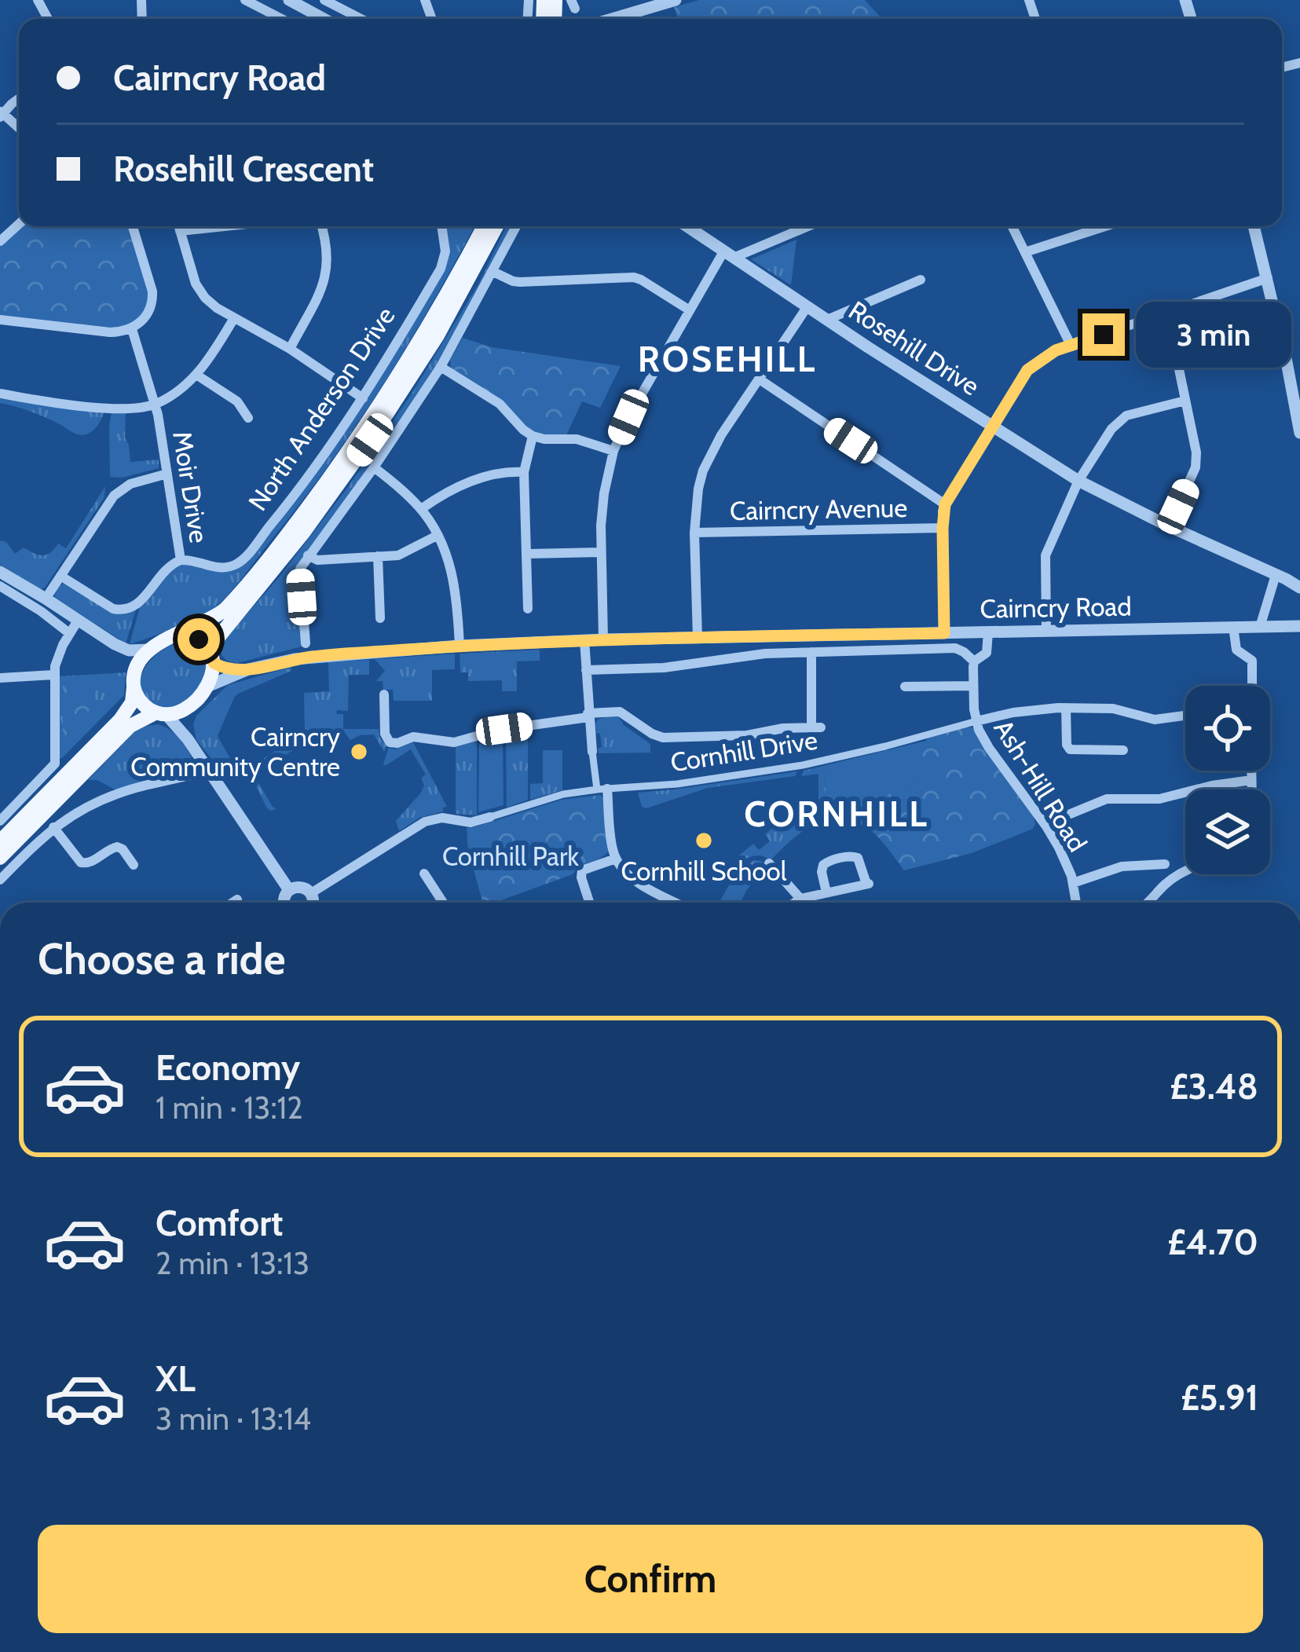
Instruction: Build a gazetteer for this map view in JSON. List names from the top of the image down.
{
  "streets": {
    "main road": ["North Anderson Drive"],
    "street": [
      "Rosehill Drive",
      "Moir Drive",
      "Cairncry Avenue",
      "Cairncry Road",
      "Cornhill Drive",
      "Ash-Hill Road"
    ]
  },
  "crossings": [
    ["North Anderson Drive", "Moir Drive"],
    ["North Anderson Drive", "Cairncry Road"],
    ["Cairncry Road", "Ash-Hill Road"],
    ["Cornhill Drive", "Ash-Hill Road"]
  ],
  "districts": ["ROSEHILL", "CORNHILL"],
  "parks": ["Cornhill Park"],
  "places": ["Cairncry Community Centre", "Cornhill School"],
  "page": {
    "banner": ["Cairncry Road", "Rosehill Crescent"],
    "bubble": "3 min",
    "heading": "Choose a ride",
    "list": [
      {
        "name": "Economy",
        "note": "1 min · 13:12",
        "value": "£3.48"
      },
      {
        "name": "Comfort",
        "note": "2 min · 13:13",
        "value": "£4.70"
      },
      {
        "name": "XL",
        "note": "3 min · 13:14",
        "value": "£5.91"
      }
    ],
    "buttons": "Confirm"
  }
}
